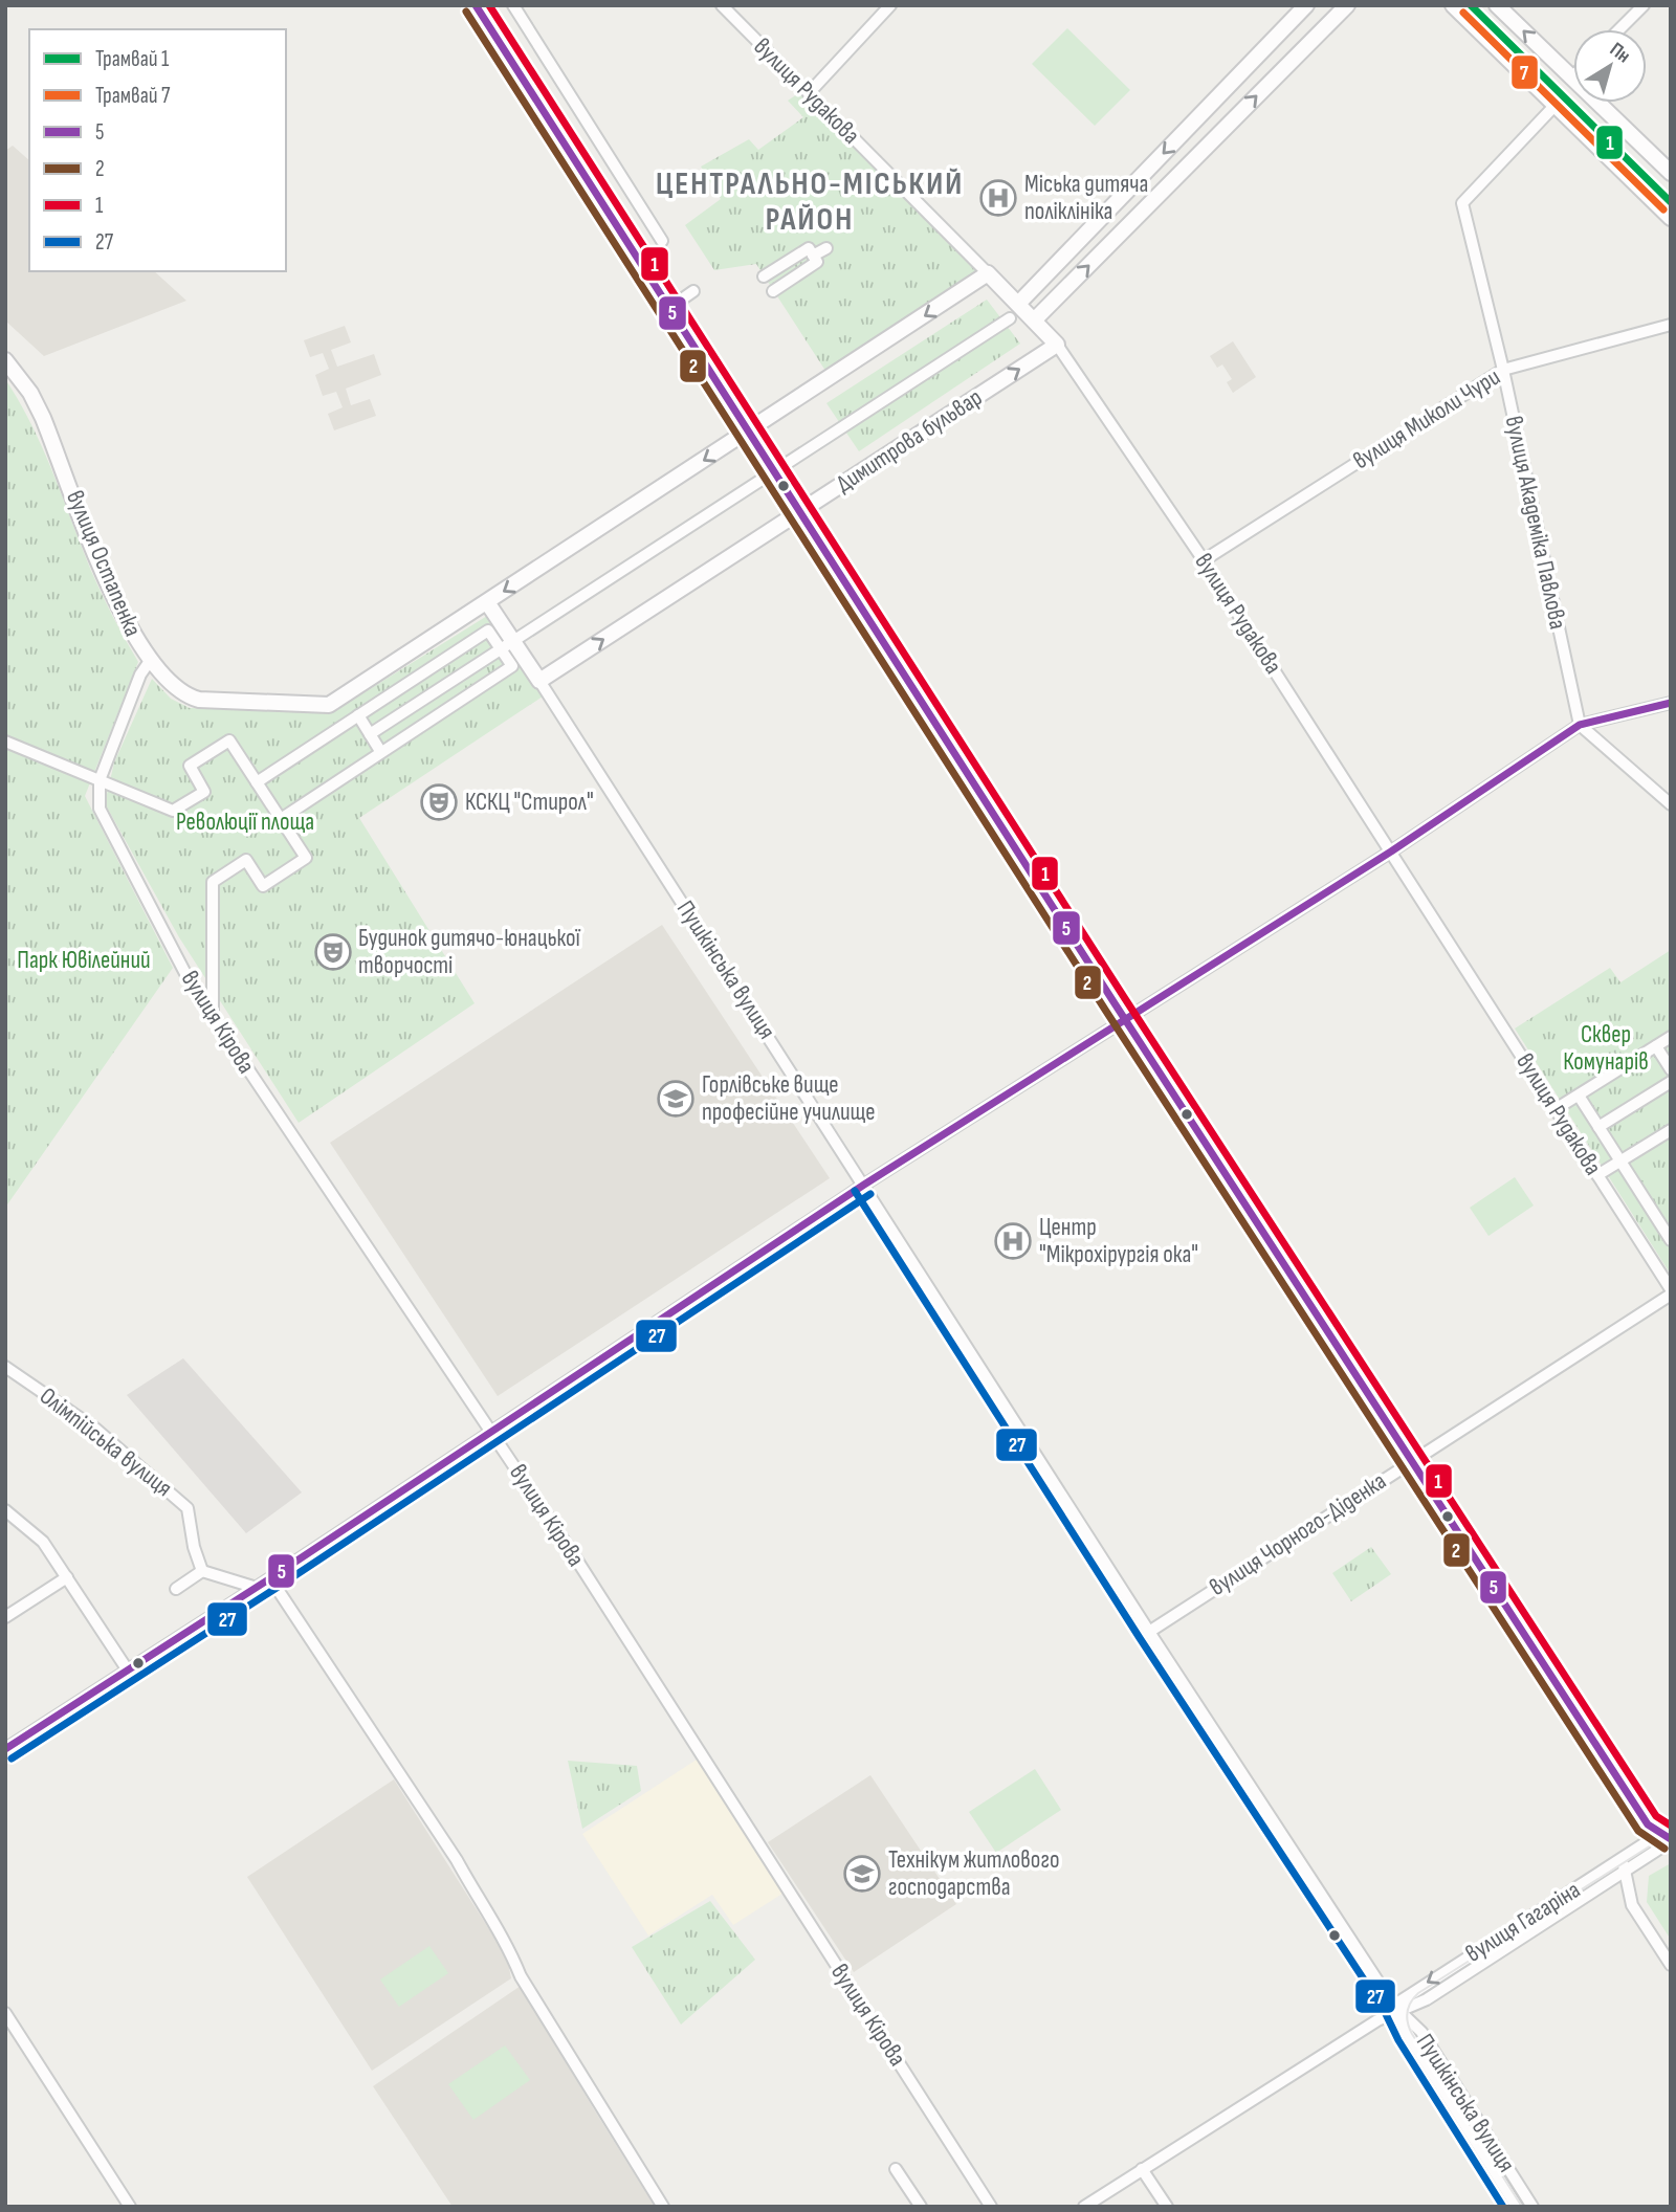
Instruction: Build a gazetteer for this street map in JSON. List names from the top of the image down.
{
  "streets": {
    "street": [
      "вулиця Рудакова",
      "вулиця Миколи Чури",
      "Димитрова бульвар",
      "вулиця Академіка Павлова",
      "вулиця Остапенка",
      "Пушкінська вулиця",
      "вулиця Кірова",
      "Олімпійська вулиця",
      "вулиця Чорного-Діденка",
      "вулиця Гагаріна"
    ]
  },
  "crossings": [
    ["вулиця Рудакова", "вулиця Миколи Чури"],
    ["вулиця Рудакова", "Димитрова бульвар"],
    ["вулиця Миколи Чури", "вулиця Академіка Павлова"],
    ["Димитрова бульвар", "Пушкінська вулиця"],
    ["вулиця Остапенка", "Пушкінська вулиця"],
    ["вулиця Остапенка", "вулиця Кірова"],
    ["Пушкінська вулиця", "вулиця Чорного-Діденка"],
    ["Пушкінська вулиця", "вулиця Гагаріна"]
  ],
  "districts": ["ЦЕНТРАЛЬНО-МІСЬКИЙ РАЙОН"],
  "parks": ["Революції площа", "Парк Ювілейний", "Сквер Комунарів"],
  "places": {
    "hospital": ["Міська дитяча поліклініка", "Центр \"Мікрохірургія ока\""],
    "theatre": ["КСКЦ \"Стирол\"", "Будинок дитячо-юнацької творчості"],
    "school or university": ["Горлівське вище професійне училище", "Технікум житлового господарства"]
  },
  "lines": [
    "tram line 1",
    "transit line 5",
    "transit line 1",
    "transit line 2",
    "tram line 7",
    "transit line 27"
  ],
  "legend": [
    "Трамвай 1",
    "Трамвай 7",
    "5",
    "2",
    "1",
    "27"
  ],
  "north": "top right"
}
